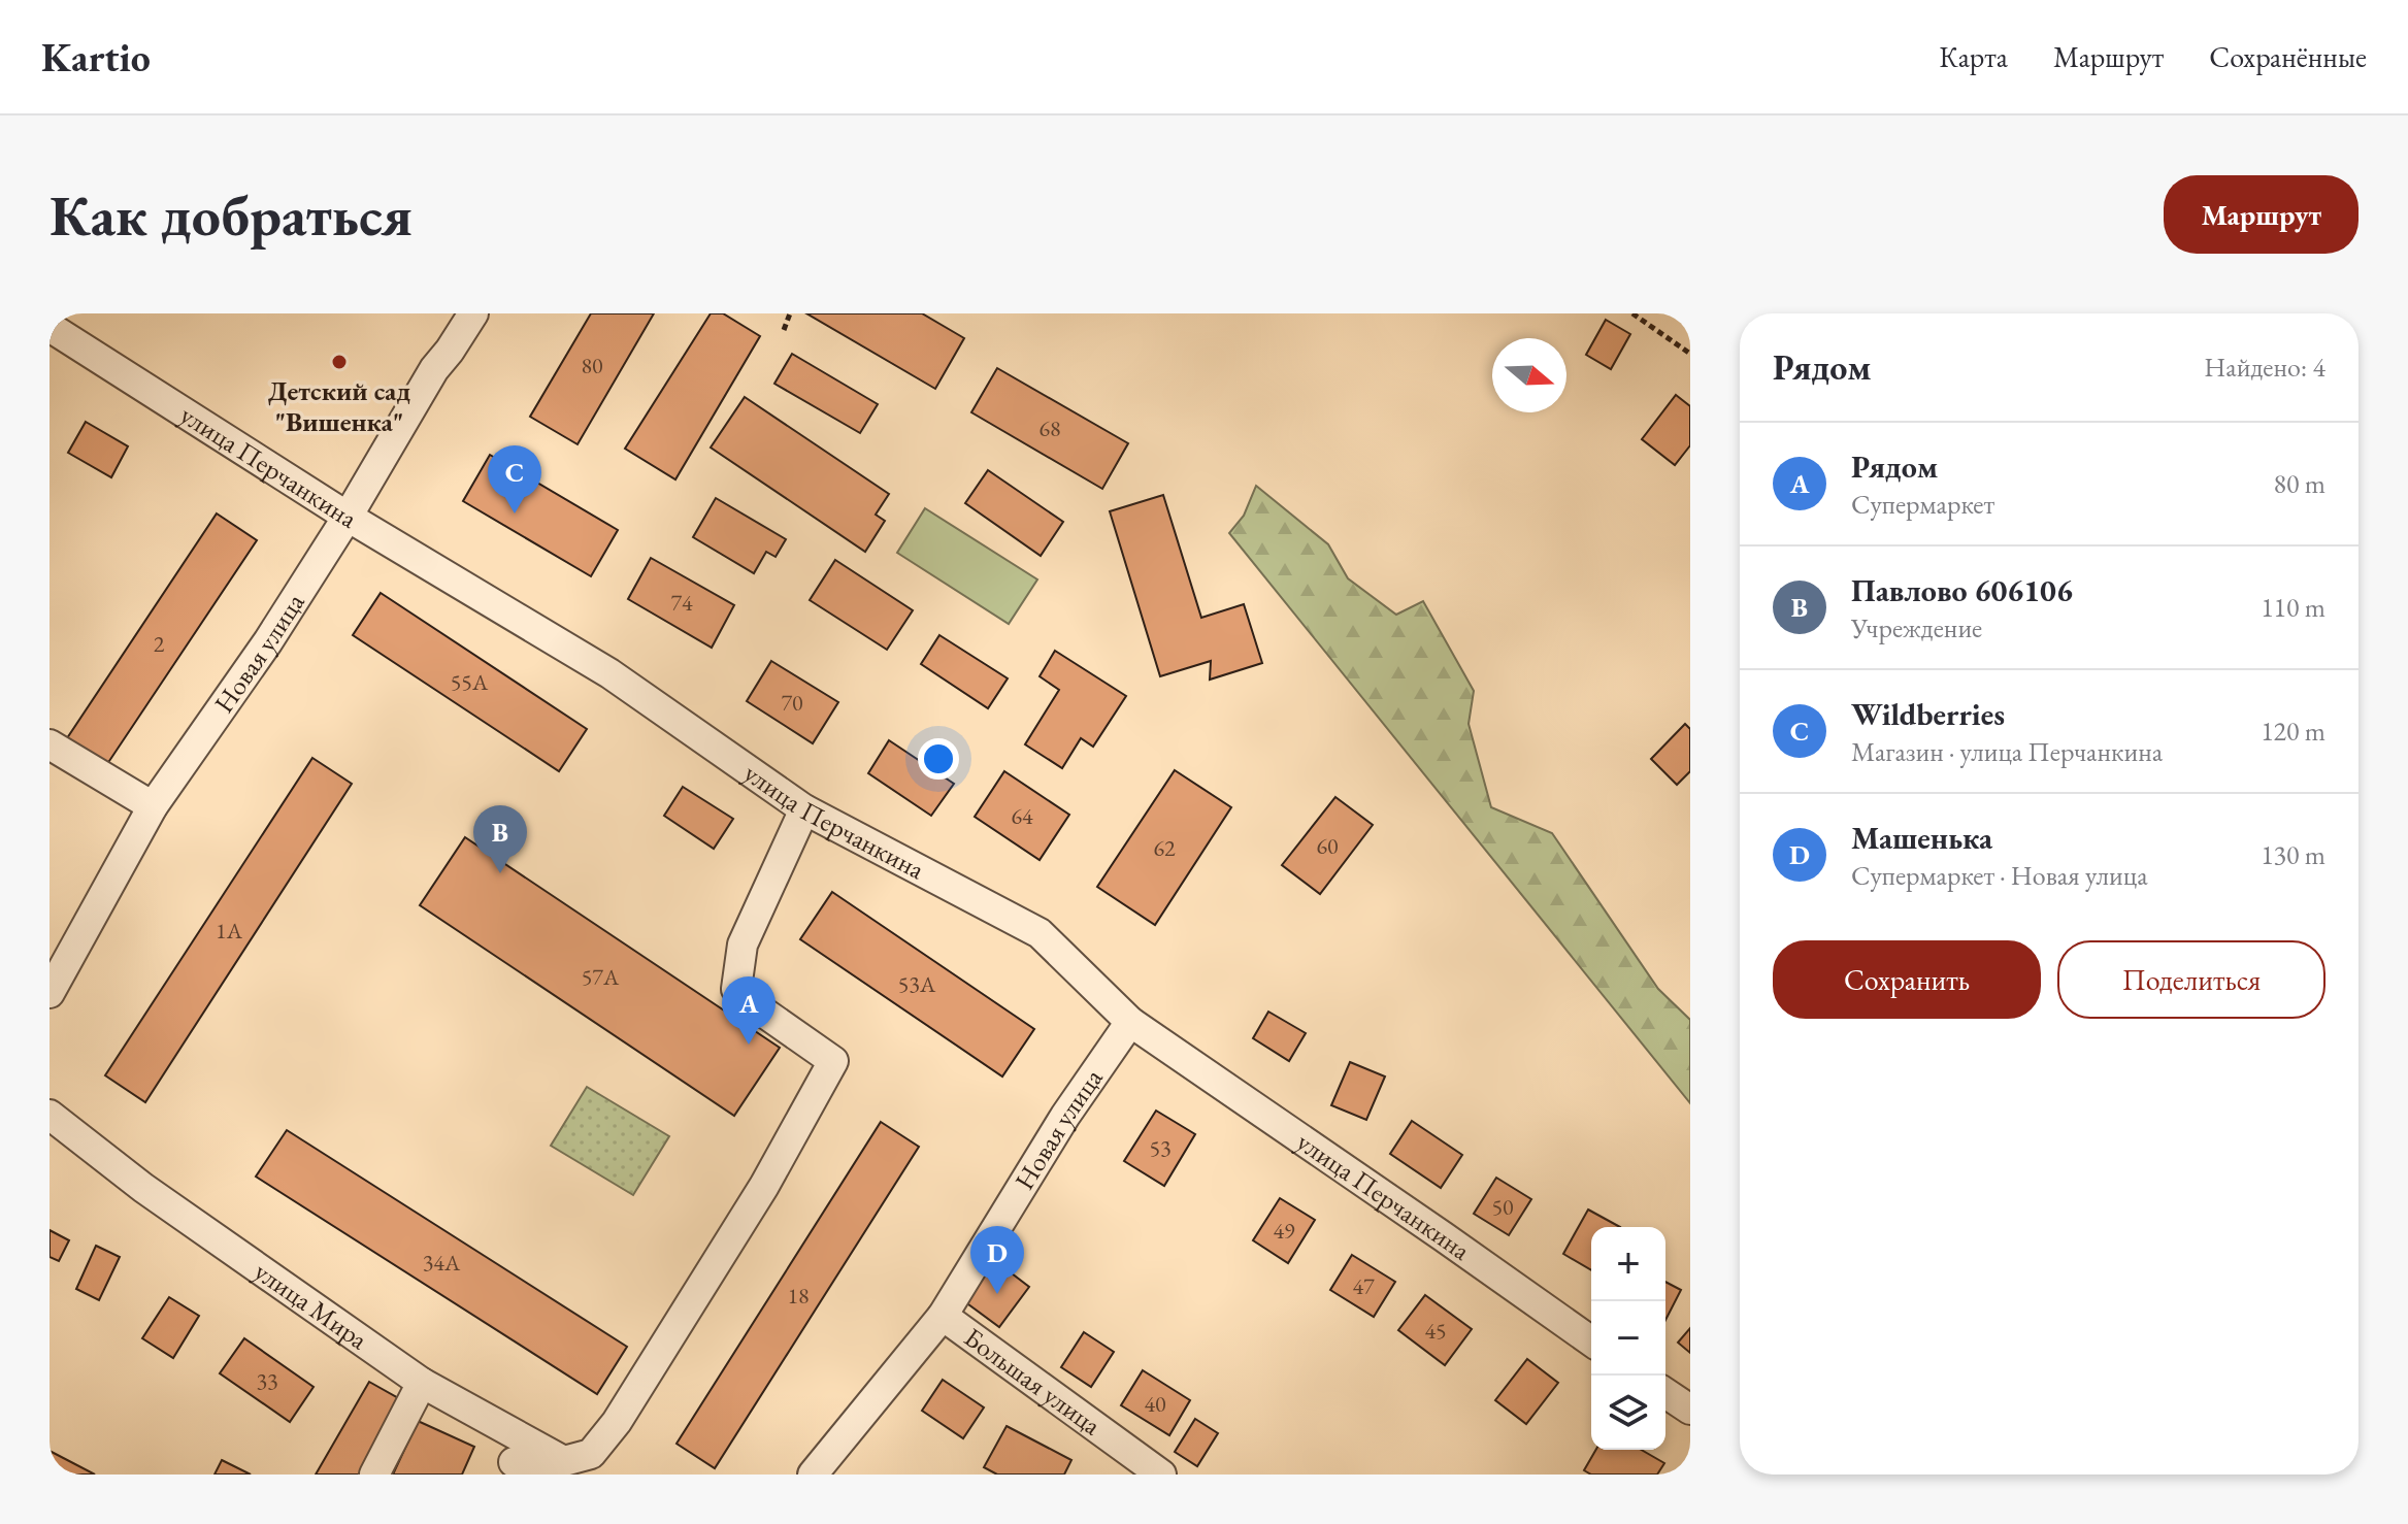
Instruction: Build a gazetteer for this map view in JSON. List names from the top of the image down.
{
  "streets": {
    "street": [
      "улица Перчанкина",
      "Новая улица",
      "улица Мира",
      "Большая улица"
    ]
  },
  "crossings": [
    ["улица Перчанкина", "Новая улица"],
    ["Новая улица", "Большая улица"]
  ],
  "places": ["Детский сад \"Вишенка\""],
  "house_numbers": [
    "80",
    "68",
    "74",
    "2",
    "55А",
    "70",
    "64",
    "60",
    "62",
    "1А",
    "57А",
    "53А",
    "53",
    "50",
    "49",
    "34А",
    "47",
    "18",
    "45",
    "33",
    "40"
  ],
  "north": "right",
  "page": {
    "header": "Kartio",
    "nav": ["Карта", "Маршрут", "Сохранённые"],
    "buttons": [
      "Маршрут",
      ["Сохранить", "Поделиться"]
    ],
    "title": "Как добраться",
    "heading": ["Рядом", "Найдено: 4"],
    "list": [
      {
        "mark": "A",
        "name": "Рядом",
        "note": "Супермаркет",
        "value": "80 m"
      },
      {
        "mark": "B",
        "name": "Павлово 606106",
        "note": "Учреждение",
        "value": "110 m"
      },
      {
        "mark": "C",
        "name": "Wildberries",
        "note": "Магазин · улица Перчанкина",
        "value": "120 m"
      },
      {
        "mark": "D",
        "name": "Машенька",
        "note": "Супермаркет · Новая улица",
        "value": "130 m"
      }
    ],
    "pins": [
      "C",
      "B",
      "A",
      "D"
    ],
    "map_buttons": ["+", "−"]
  }
}
